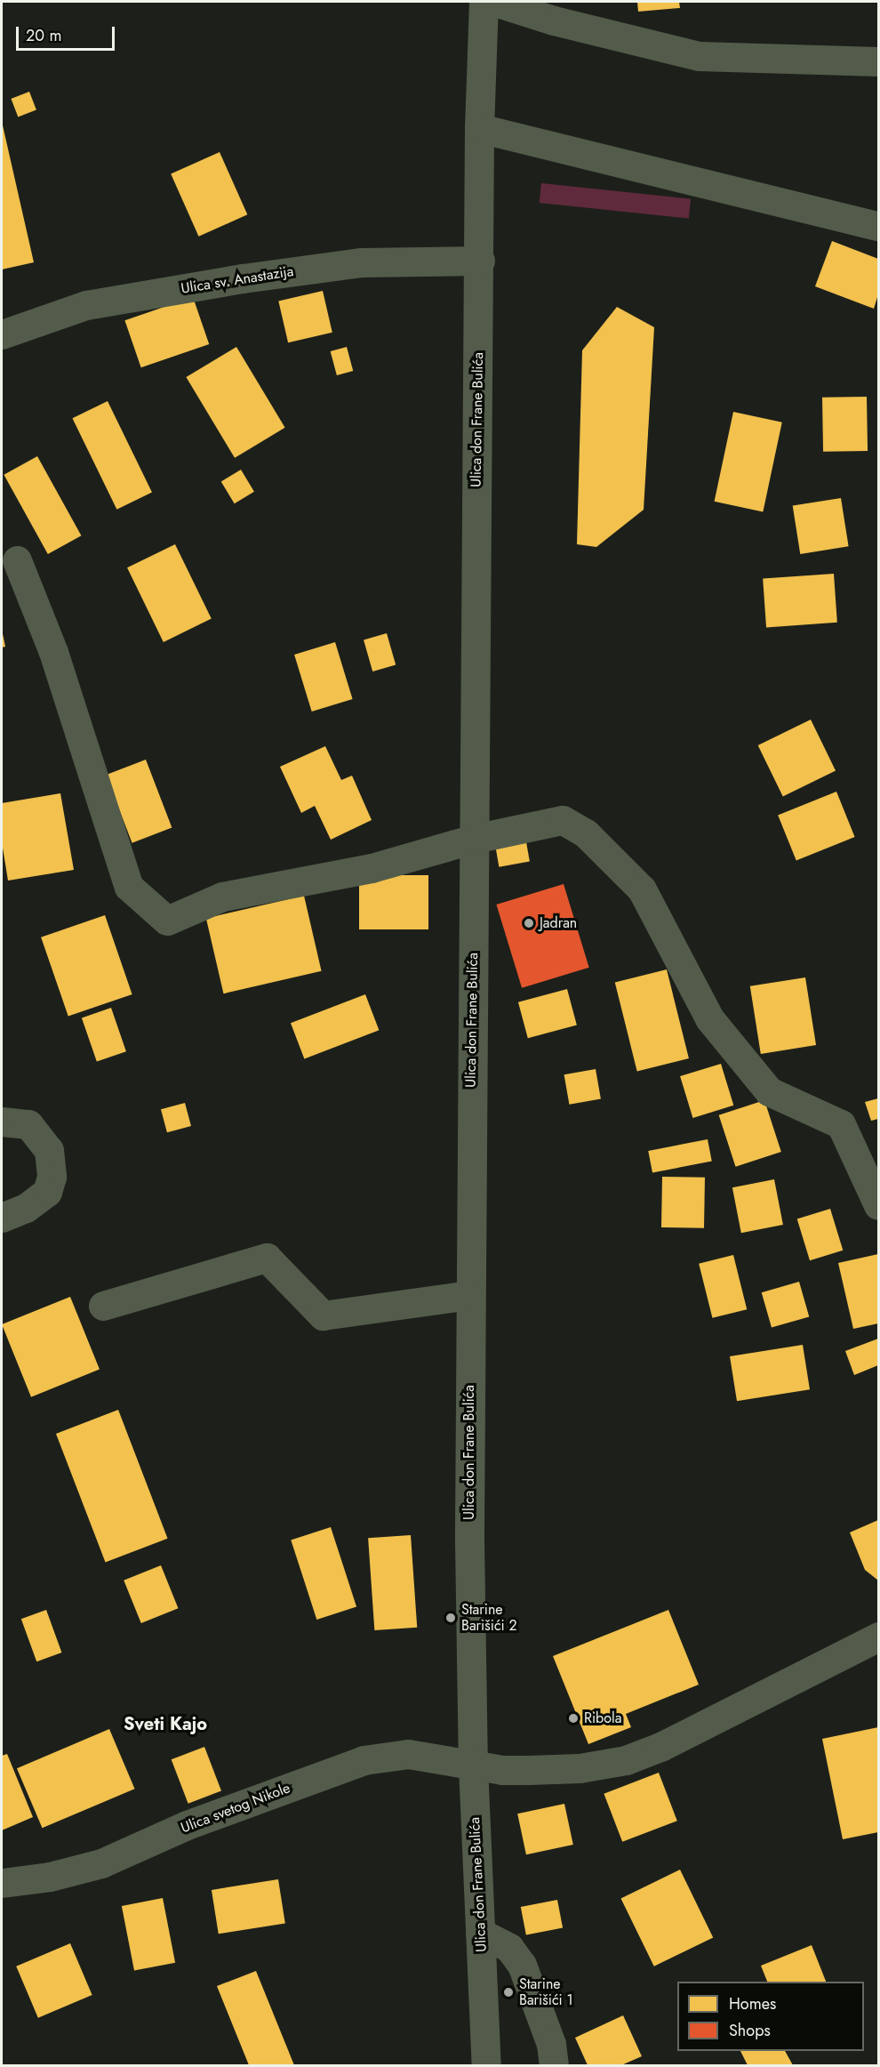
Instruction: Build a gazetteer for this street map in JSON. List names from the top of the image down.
{
  "streets": {
    "street": ["Ulica sv. Anastazija", "Ulica don Frane Bulića", "Ulica svetog Nikole"]
  },
  "crossings": [
    ["Ulica sv. Anastazija", "Ulica don Frane Bulića"],
    ["Ulica don Frane Bulića", "Ulica svetog Nikole"]
  ],
  "districts": ["Sveti Kajo"],
  "places": [
    "Jadran",
    "Starine Barišići 2",
    "Ribola",
    "Starine Barišići 1"
  ],
  "legend": ["Homes", "Shops"],
  "scale_bar": "20 m"
}
